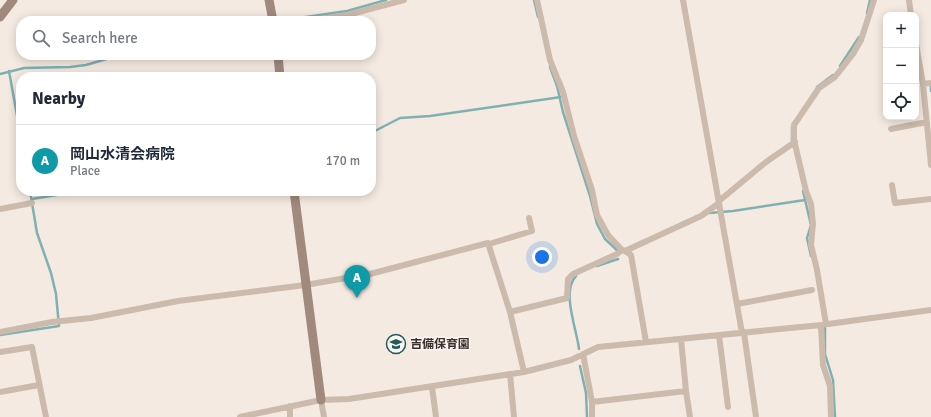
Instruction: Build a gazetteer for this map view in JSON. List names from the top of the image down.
{
  "places": {
    "school or university": ["吉備保育園"]
  },
  "page": {
    "map_buttons": ["+", "−"],
    "search": "Search here",
    "heading": "Nearby",
    "list": [
      {
        "mark": "A",
        "name": "岡山水清会病院",
        "note": "Place",
        "value": "170 m"
      }
    ],
    "pins": "A"
  }
}
